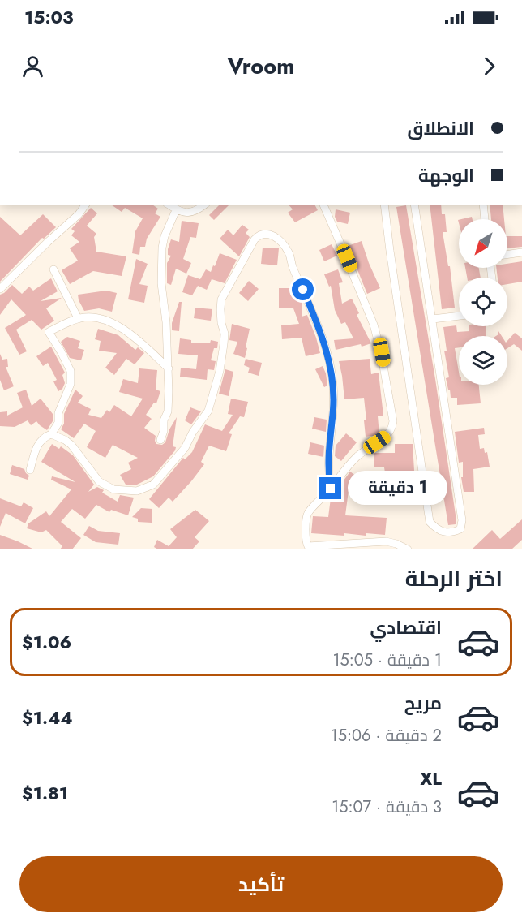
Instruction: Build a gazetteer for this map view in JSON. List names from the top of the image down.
{
  "north": "bottom left",
  "page": {
    "status": "15:03",
    "header": "Vroom",
    "banner": ["الانطلاق", "الوجهة"],
    "bubble": "1 دقيقة",
    "heading": "اختر الرحلة",
    "list": [
      {
        "name": "اقتصادي",
        "note": "1 دقيقة · 15:05",
        "value": "$1.06"
      },
      {
        "name": "مريح",
        "note": "2 دقيقة · 15:06",
        "value": "$1.44"
      },
      {
        "name": "XL",
        "note": "3 دقيقة · 15:07",
        "value": "$1.81"
      }
    ],
    "buttons": "تأكيد"
  }
}
